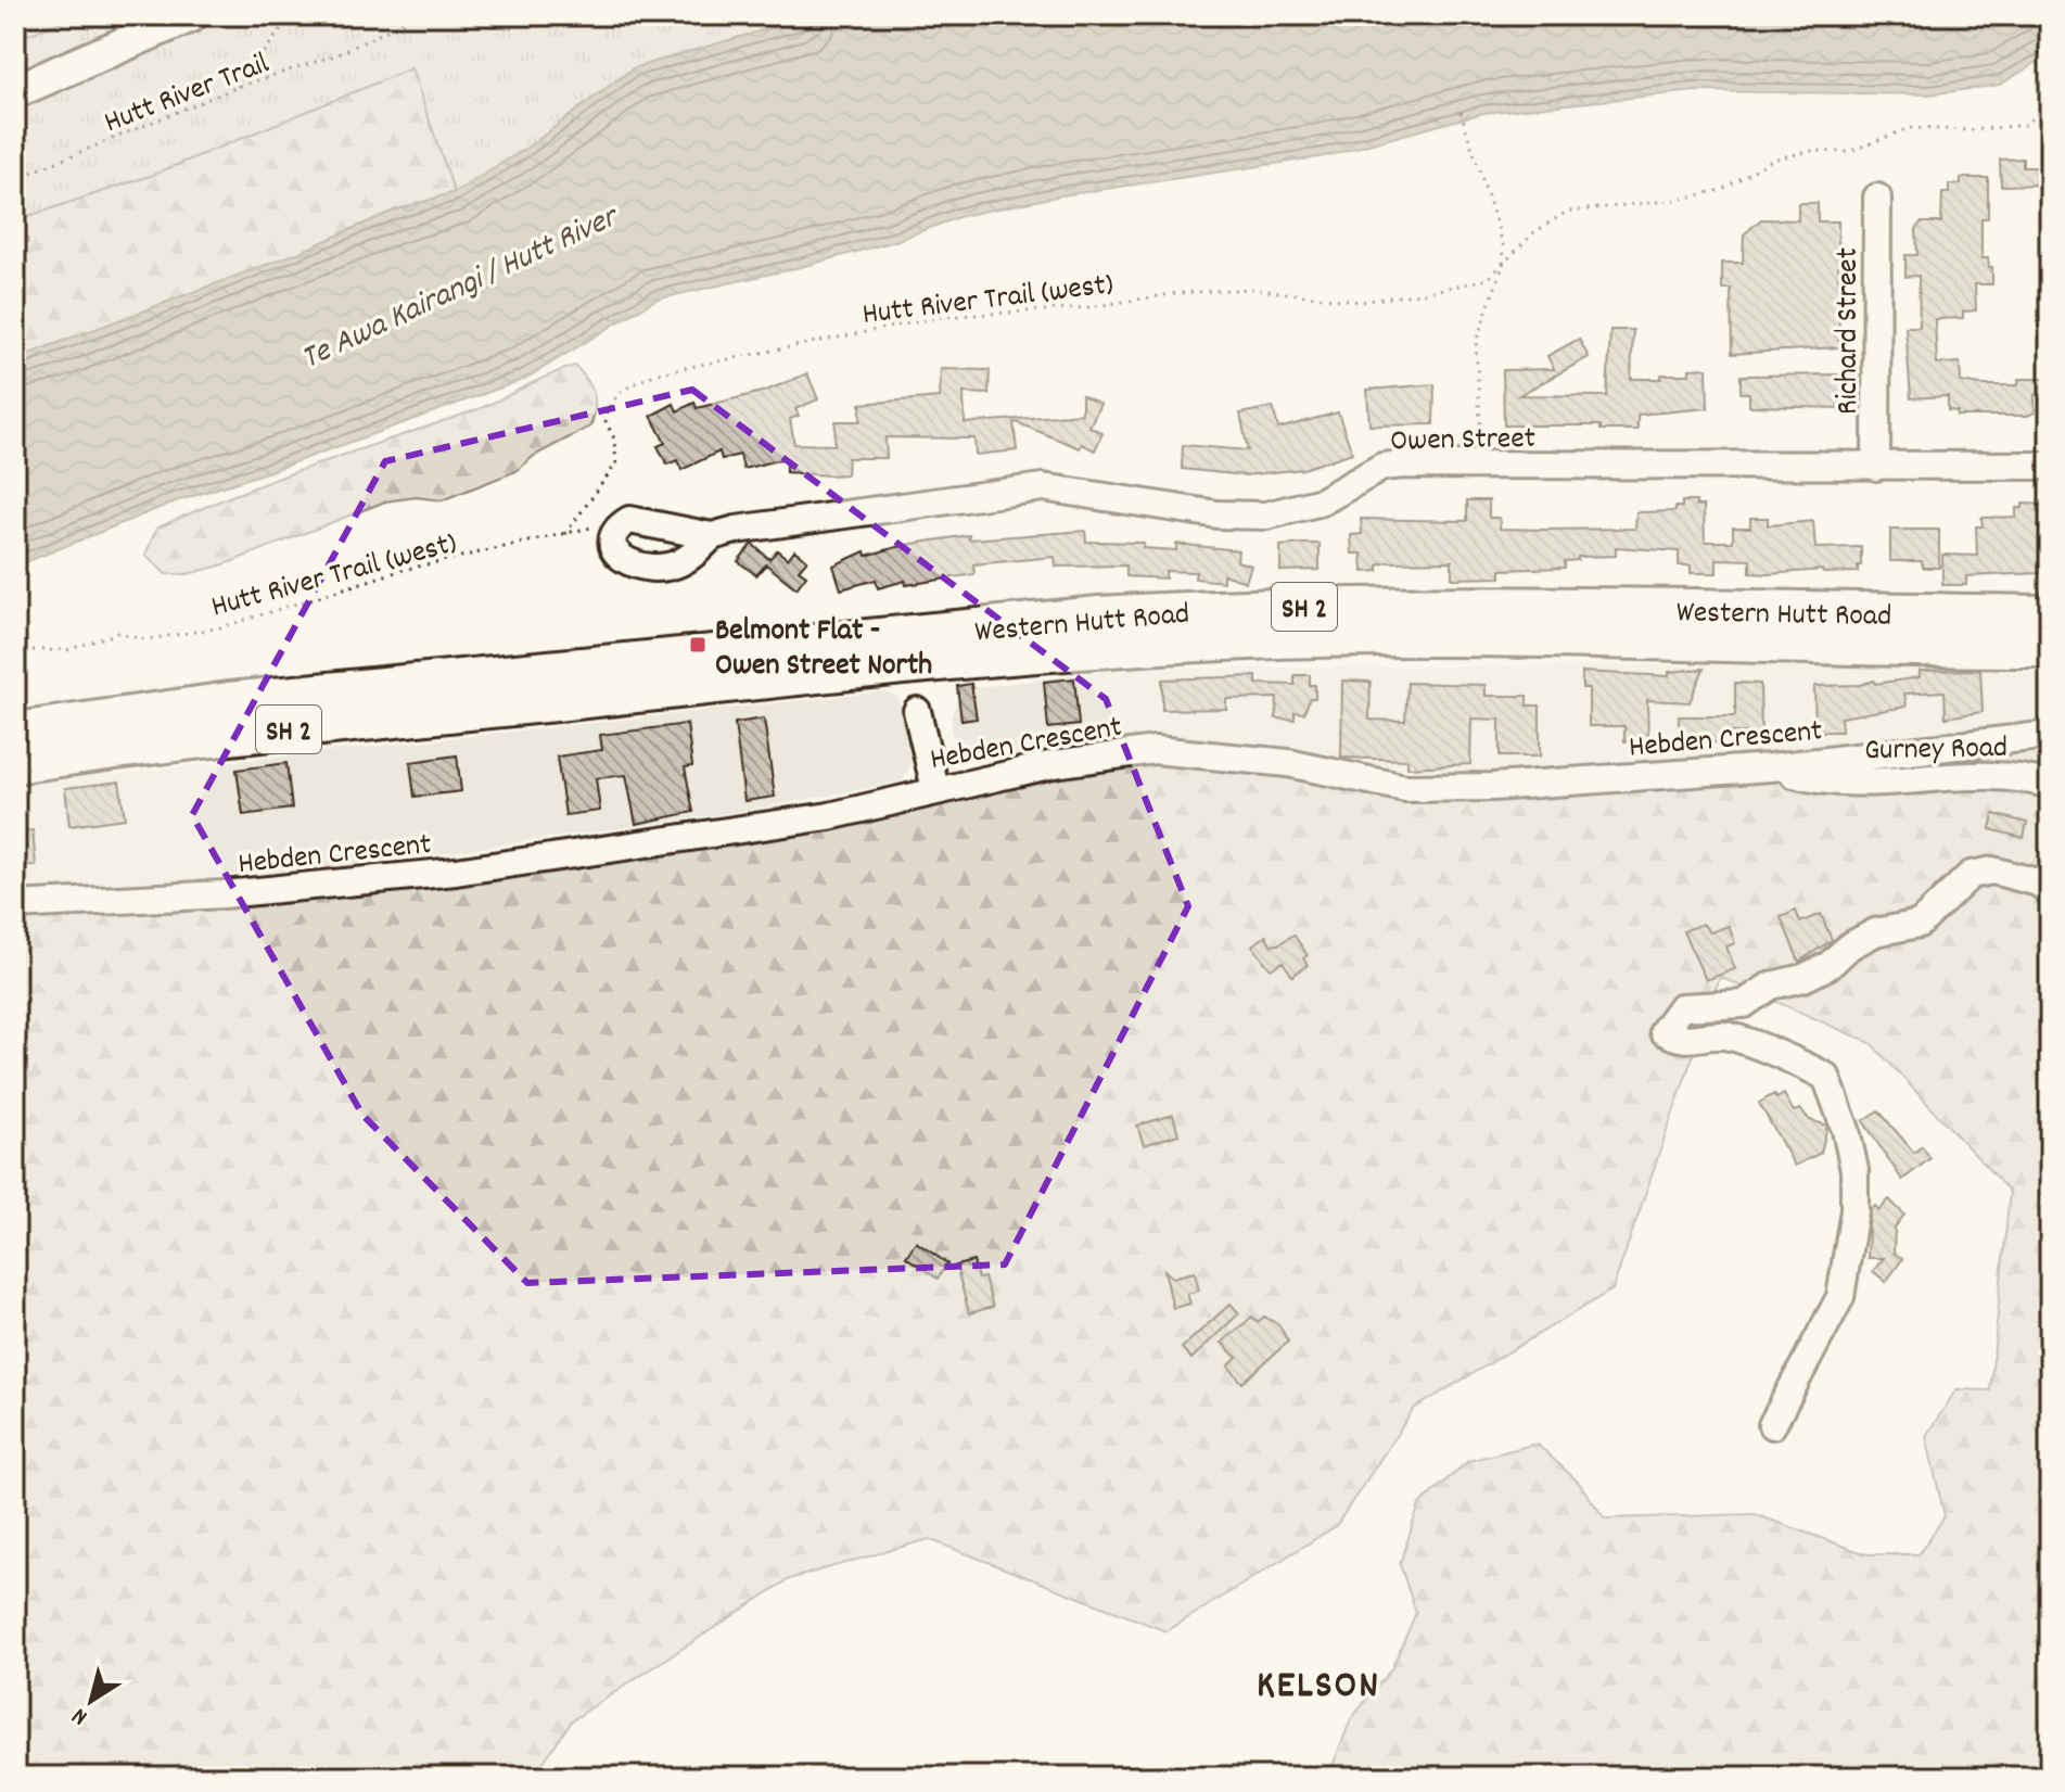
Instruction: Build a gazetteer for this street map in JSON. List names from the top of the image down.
{
  "streets": {
    "highway": ["SH 2", "Western Hutt Road"],
    "street": [
      "Richard Street",
      "Owen Street",
      "Hebden Crescent",
      "Gurney Road"
    ],
    "path": ["Hutt River Trail", "Hutt River Trail (west)"]
  },
  "crossings": [
    ["Richard Street", "Owen Street"],
    ["Hebden Crescent", "Gurney Road"]
  ],
  "districts": ["KELSON"],
  "water": ["Te Awa Kairangi / Hutt River"],
  "places": {
    "transit": ["Belmont Flat - Owen Street North"]
  },
  "north": "bottom left"
}
